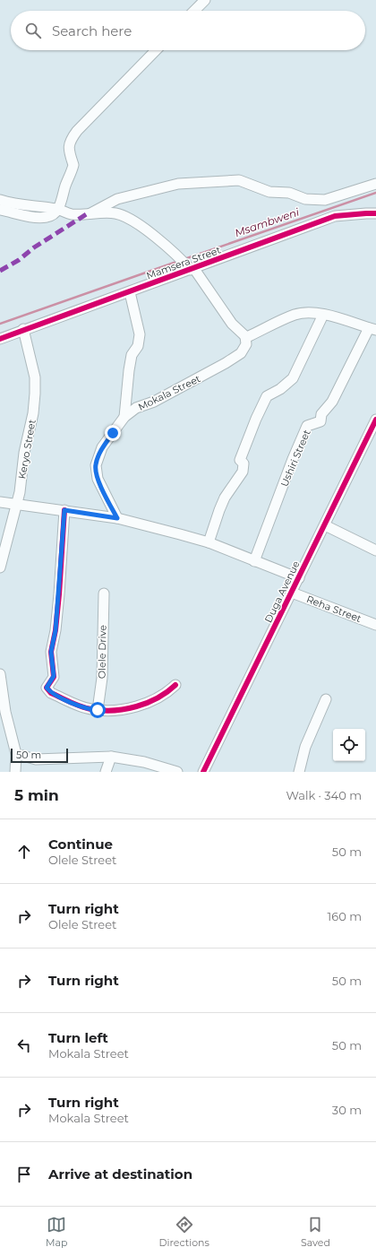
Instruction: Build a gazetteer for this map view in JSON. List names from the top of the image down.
{
  "streets": {
    "street": [
      "Mamsera Street",
      "Mokala Street",
      "Keryo Street",
      "Ushiri Street",
      "Duga Avenue",
      "Reha Street",
      "Olele Drive"
    ]
  },
  "crossings": [
    ["Mamsera Street", "Keryo Street"],
    ["Duga Avenue", "Reha Street"]
  ],
  "water": ["Msambweni"],
  "scale_bar": "50 m",
  "page": {
    "search": "Search here",
    "scale": "50 m",
    "heading": ["5 min", "Walk · 340 m"],
    "list": [
      ["Continue", "Olele Street", "50 m"],
      ["Turn right", "Olele Street", "160 m"],
      ["Turn right", "50 m"],
      ["Turn left", "Mokala Street", "50 m"],
      ["Turn right", "Mokala Street", "30 m"],
      "Arrive at destination"
    ],
    "nav": ["Map", "Directions", "Saved"]
  }
}
